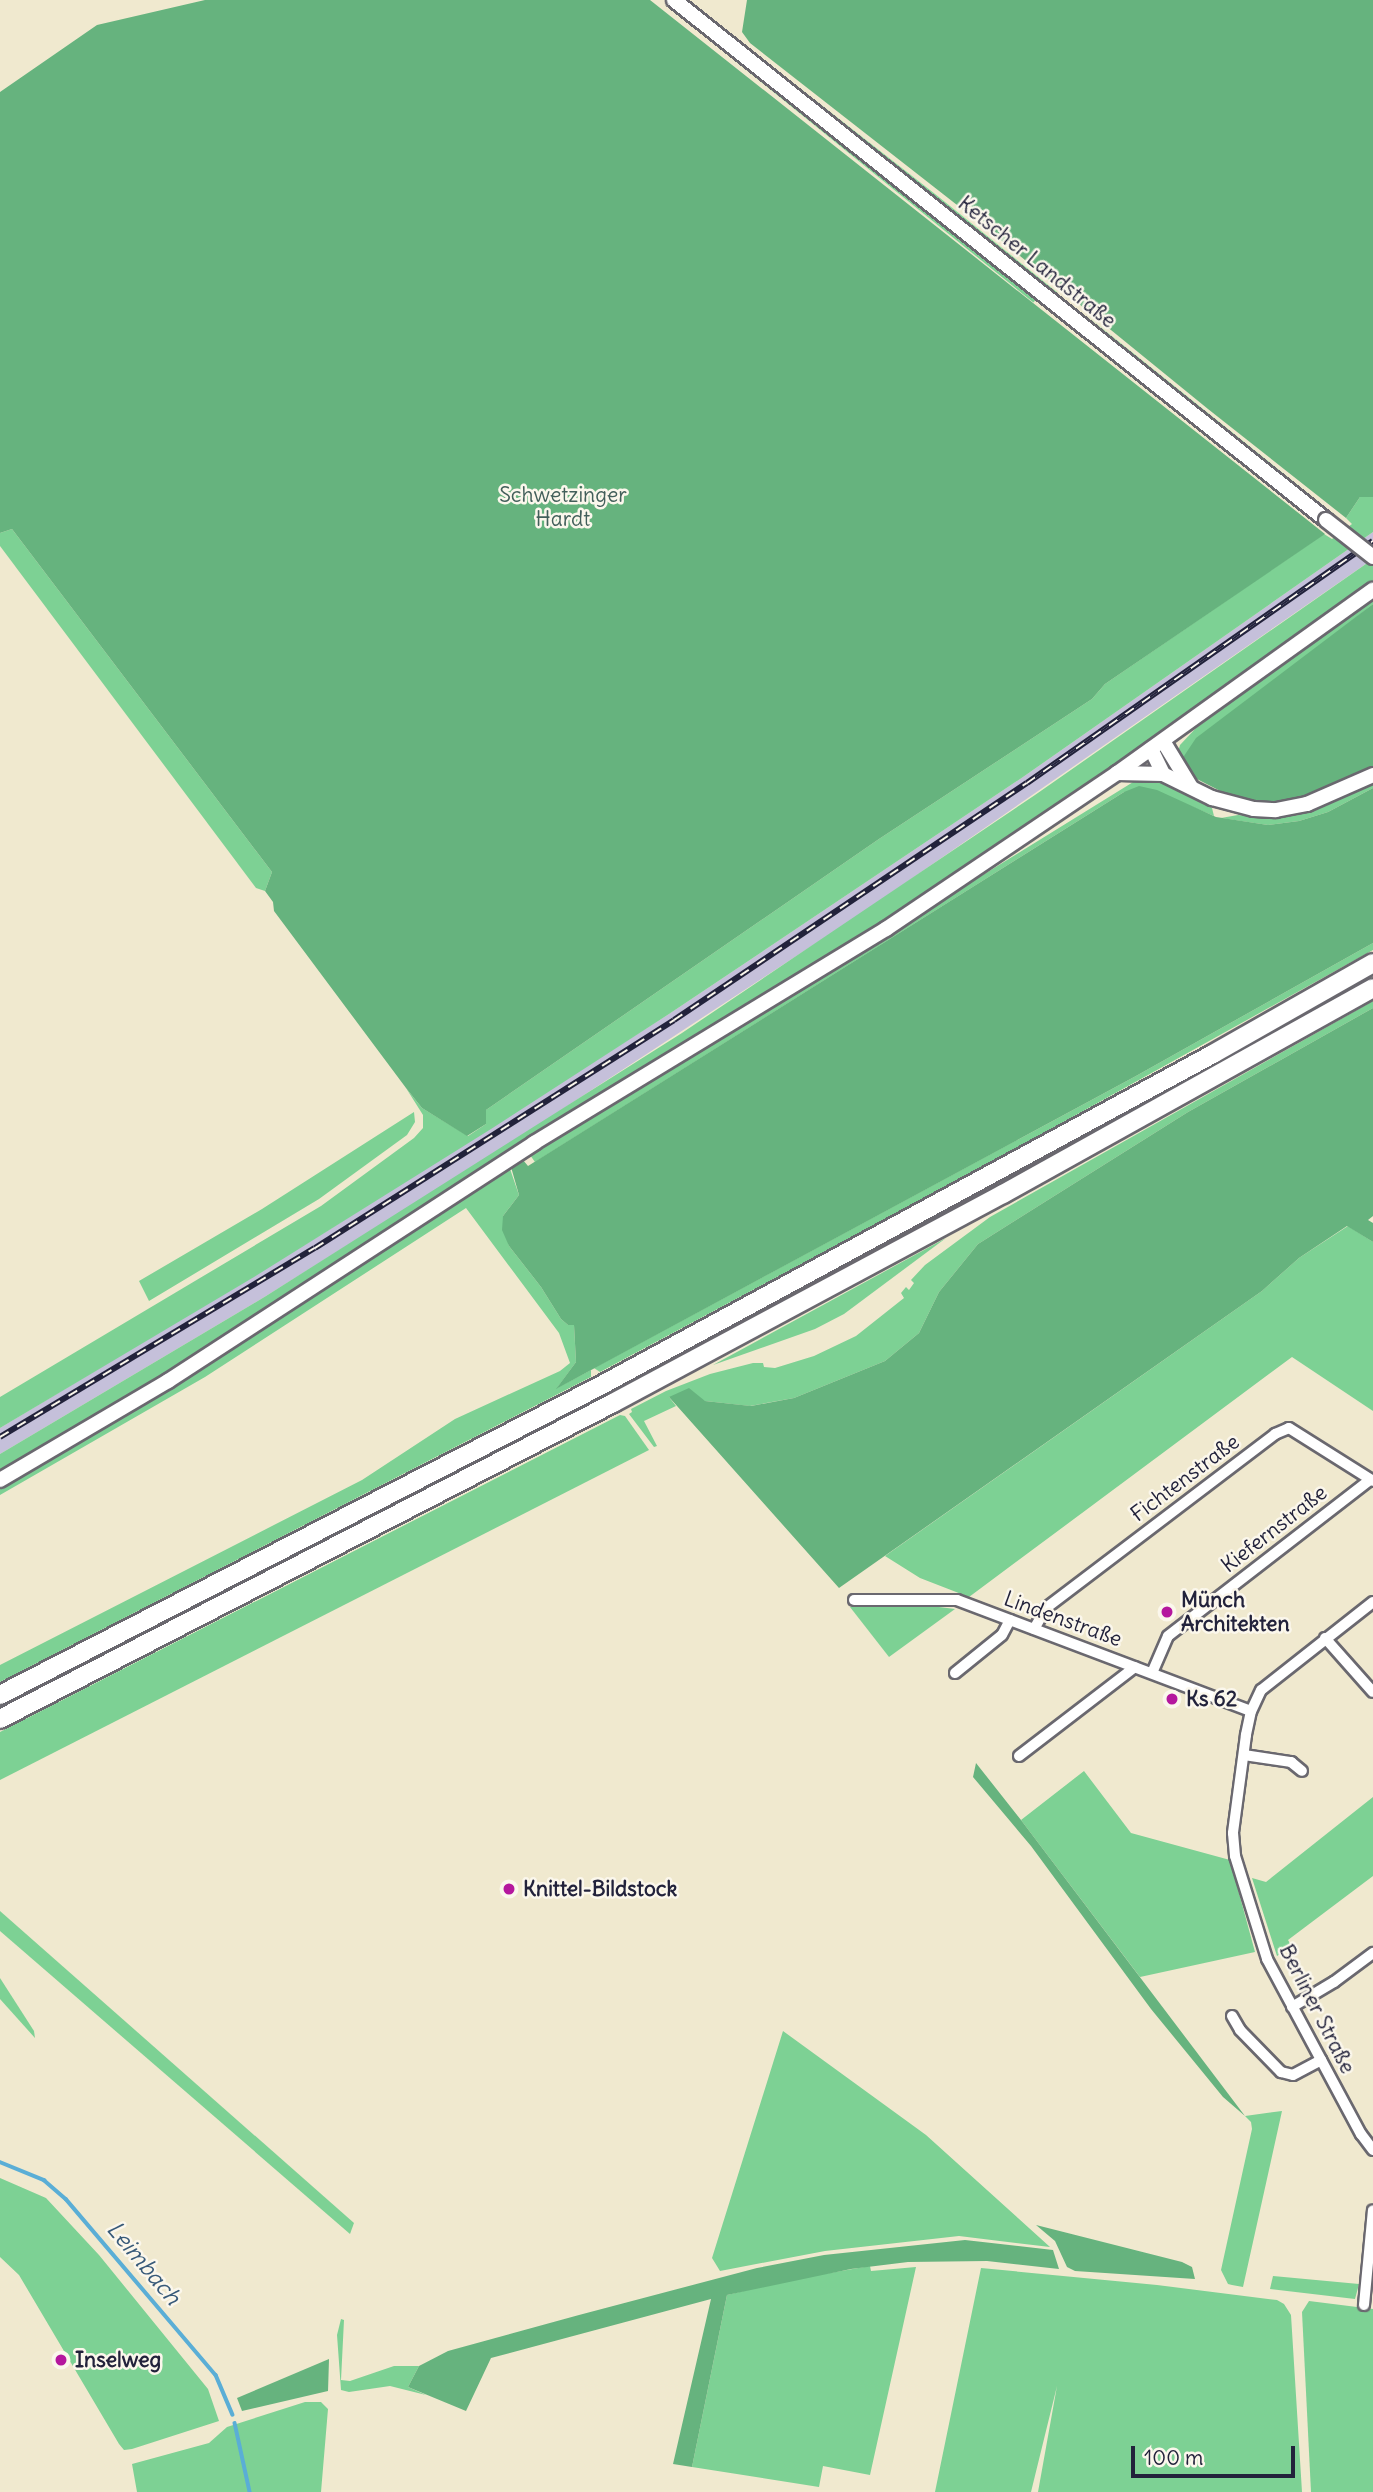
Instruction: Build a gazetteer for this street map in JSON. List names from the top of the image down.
{
  "streets": {
    "main road": ["Ketscher Landstraße"],
    "street": [
      "Fichtenstraße",
      "Kiefernstraße",
      "Lindenstraße",
      "Berliner Straße"
    ]
  },
  "crossings": [
    ["Fichtenstraße", "Kiefernstraße"],
    ["Fichtenstraße", "Lindenstraße"],
    ["Kiefernstraße", "Lindenstraße"],
    ["Lindenstraße", "Berliner Straße"]
  ],
  "water": ["Leimbach"],
  "parks": ["Schwetzinger Hardt"],
  "places": [
    "Münch Architekten",
    "Ks 62",
    "Knittel-Bildstock",
    "Inselweg"
  ],
  "scale_bar": "100 m"
}
